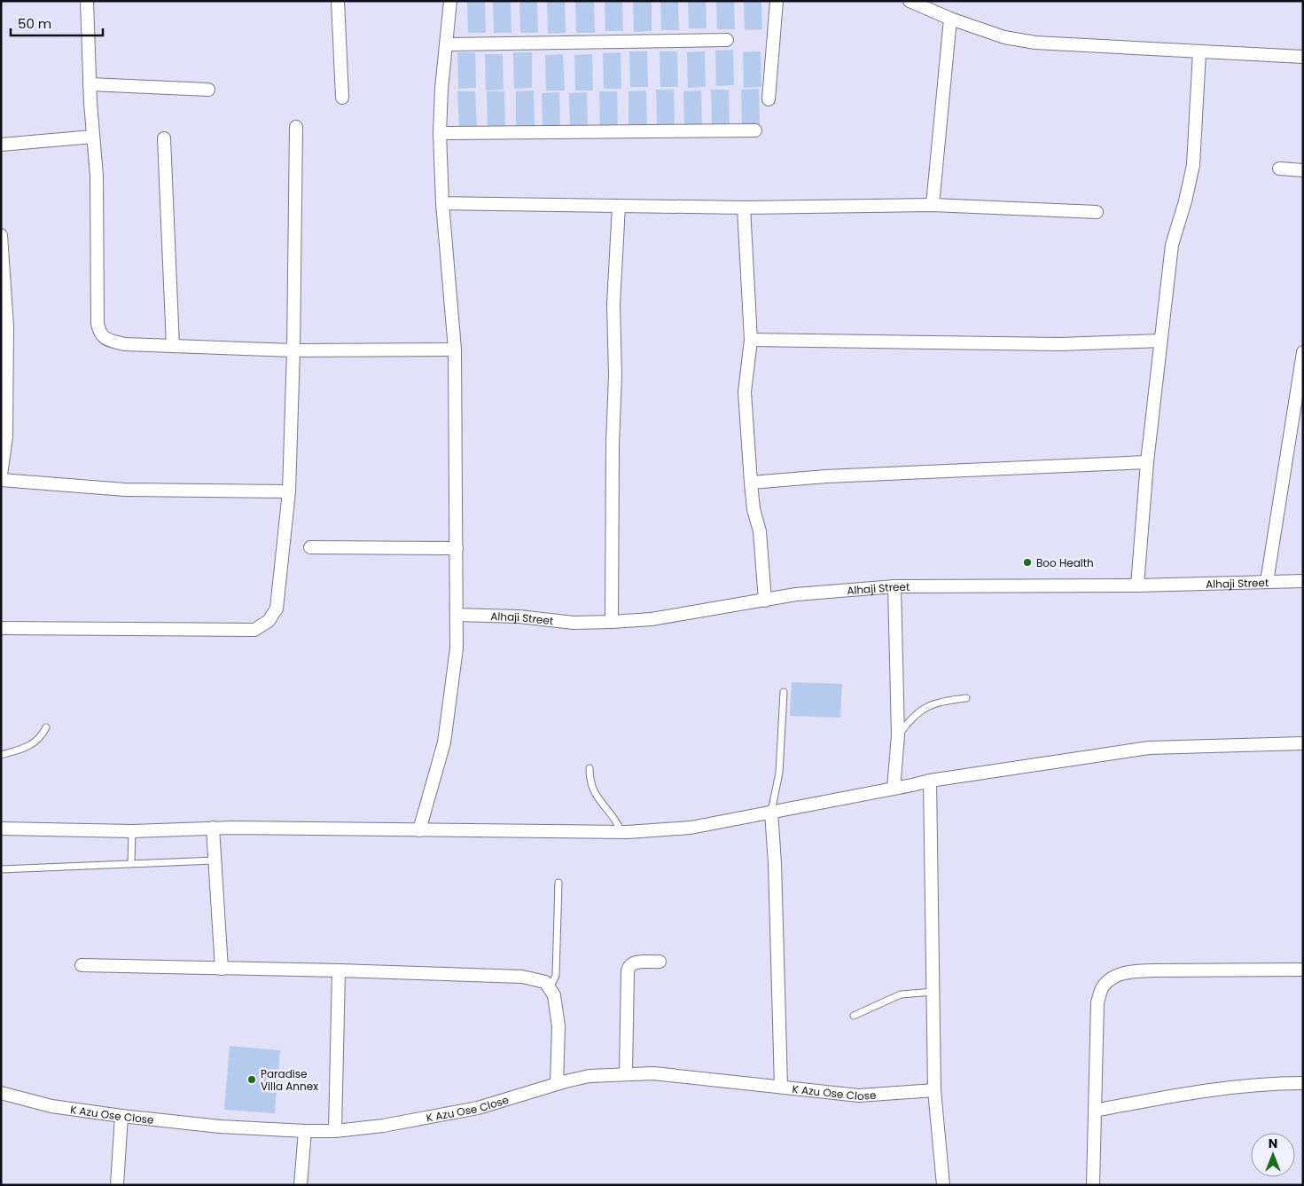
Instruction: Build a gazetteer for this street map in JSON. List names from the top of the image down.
{
  "streets": {
    "street": ["Alhaji Street", "K Azu Ose Close"]
  },
  "places": ["Boo Health", "Paradise Villa Annex"],
  "scale_bar": "50 m",
  "north": "top"
}
